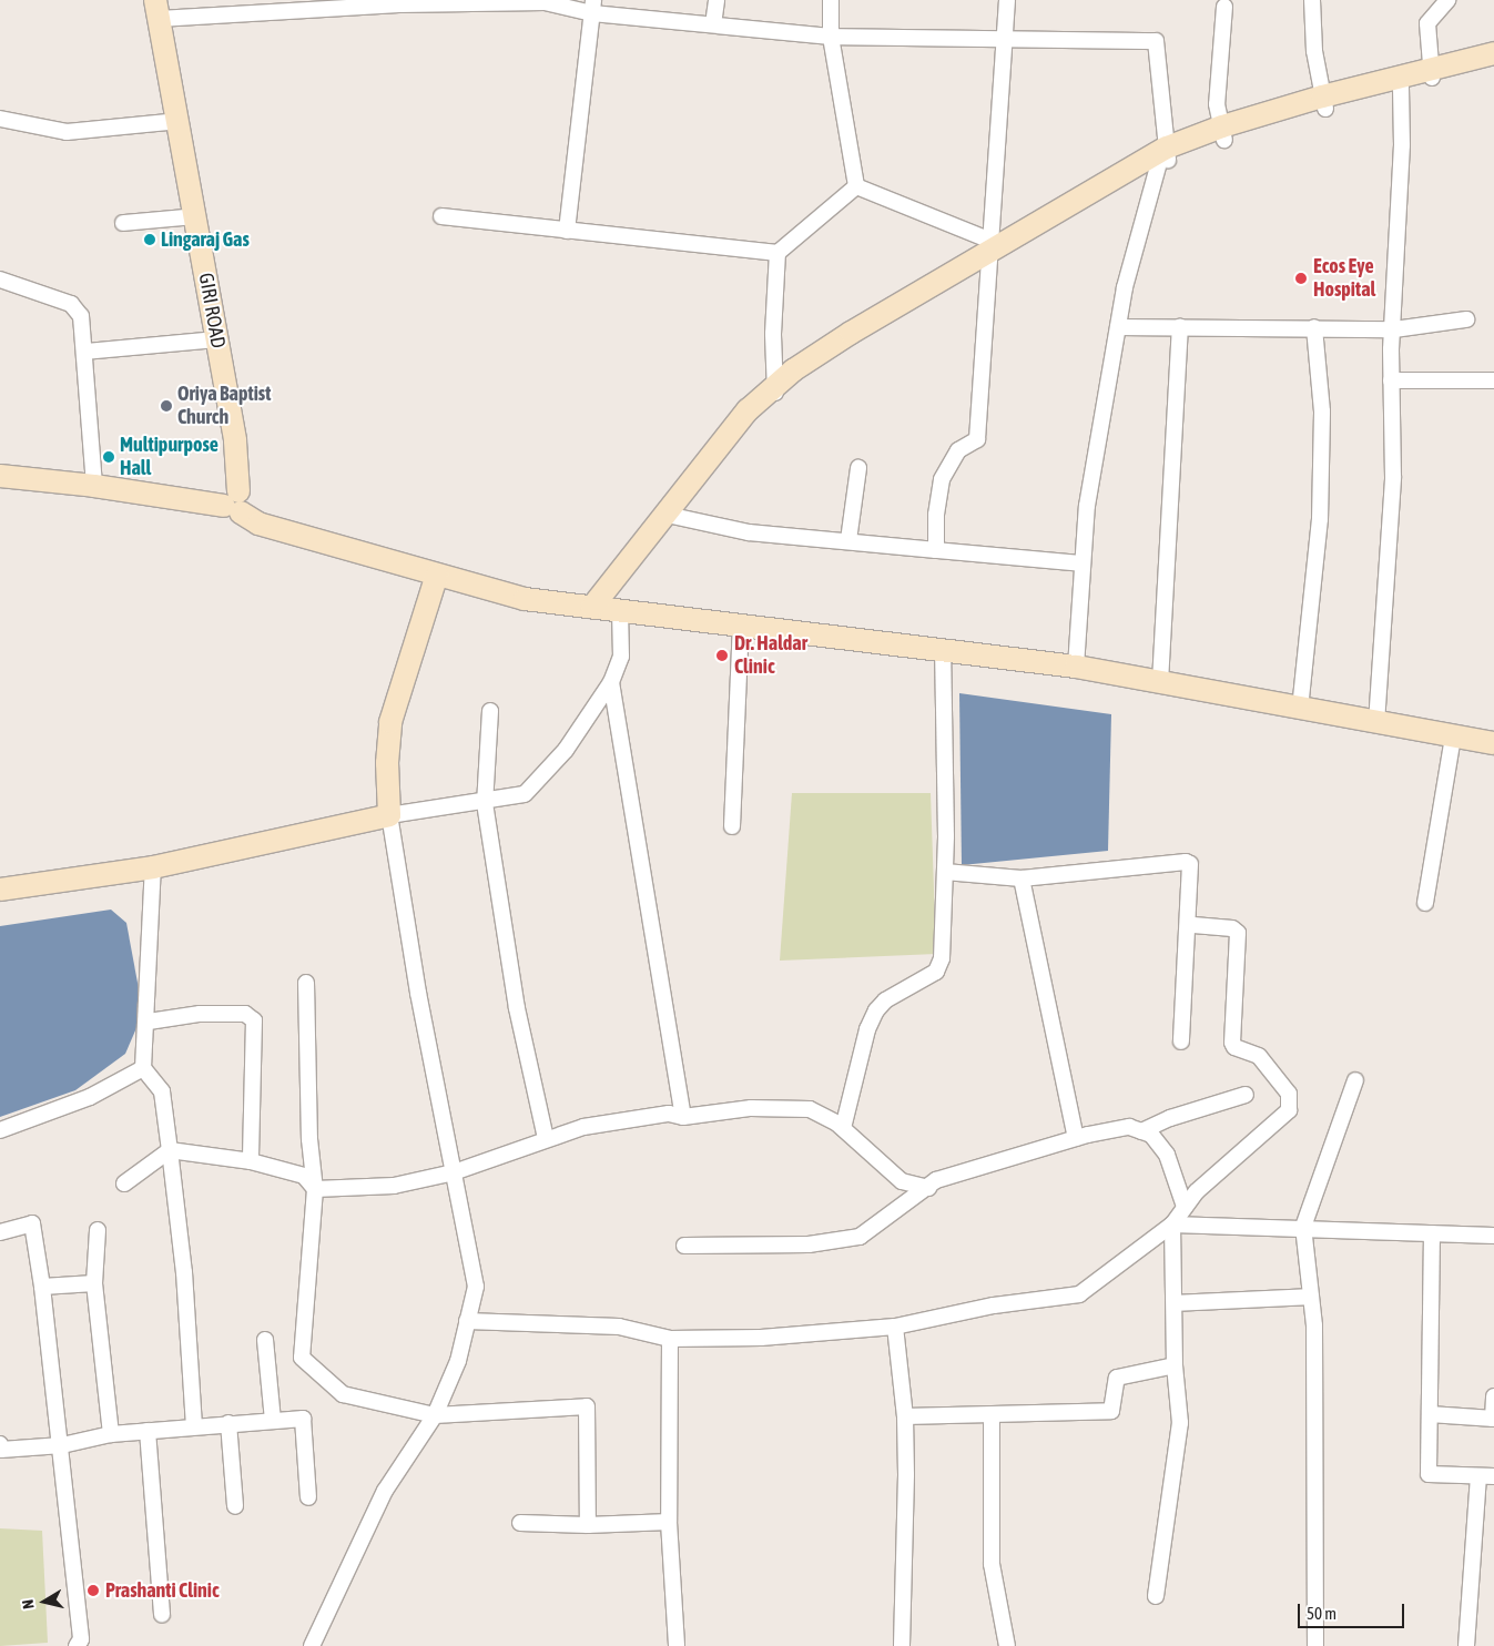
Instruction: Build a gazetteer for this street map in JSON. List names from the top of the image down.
{
  "streets": {
    "street": ["GIRI ROAD"]
  },
  "places": [
    "Lingaraj Gas",
    "Ecos Eye Hospital",
    "Oriya Baptist Church",
    "Multipurpose Hall",
    "Dr. Haldar Clinic",
    "Prashanti Clinic"
  ],
  "scale_bar": "50 m",
  "north": "left"
}
